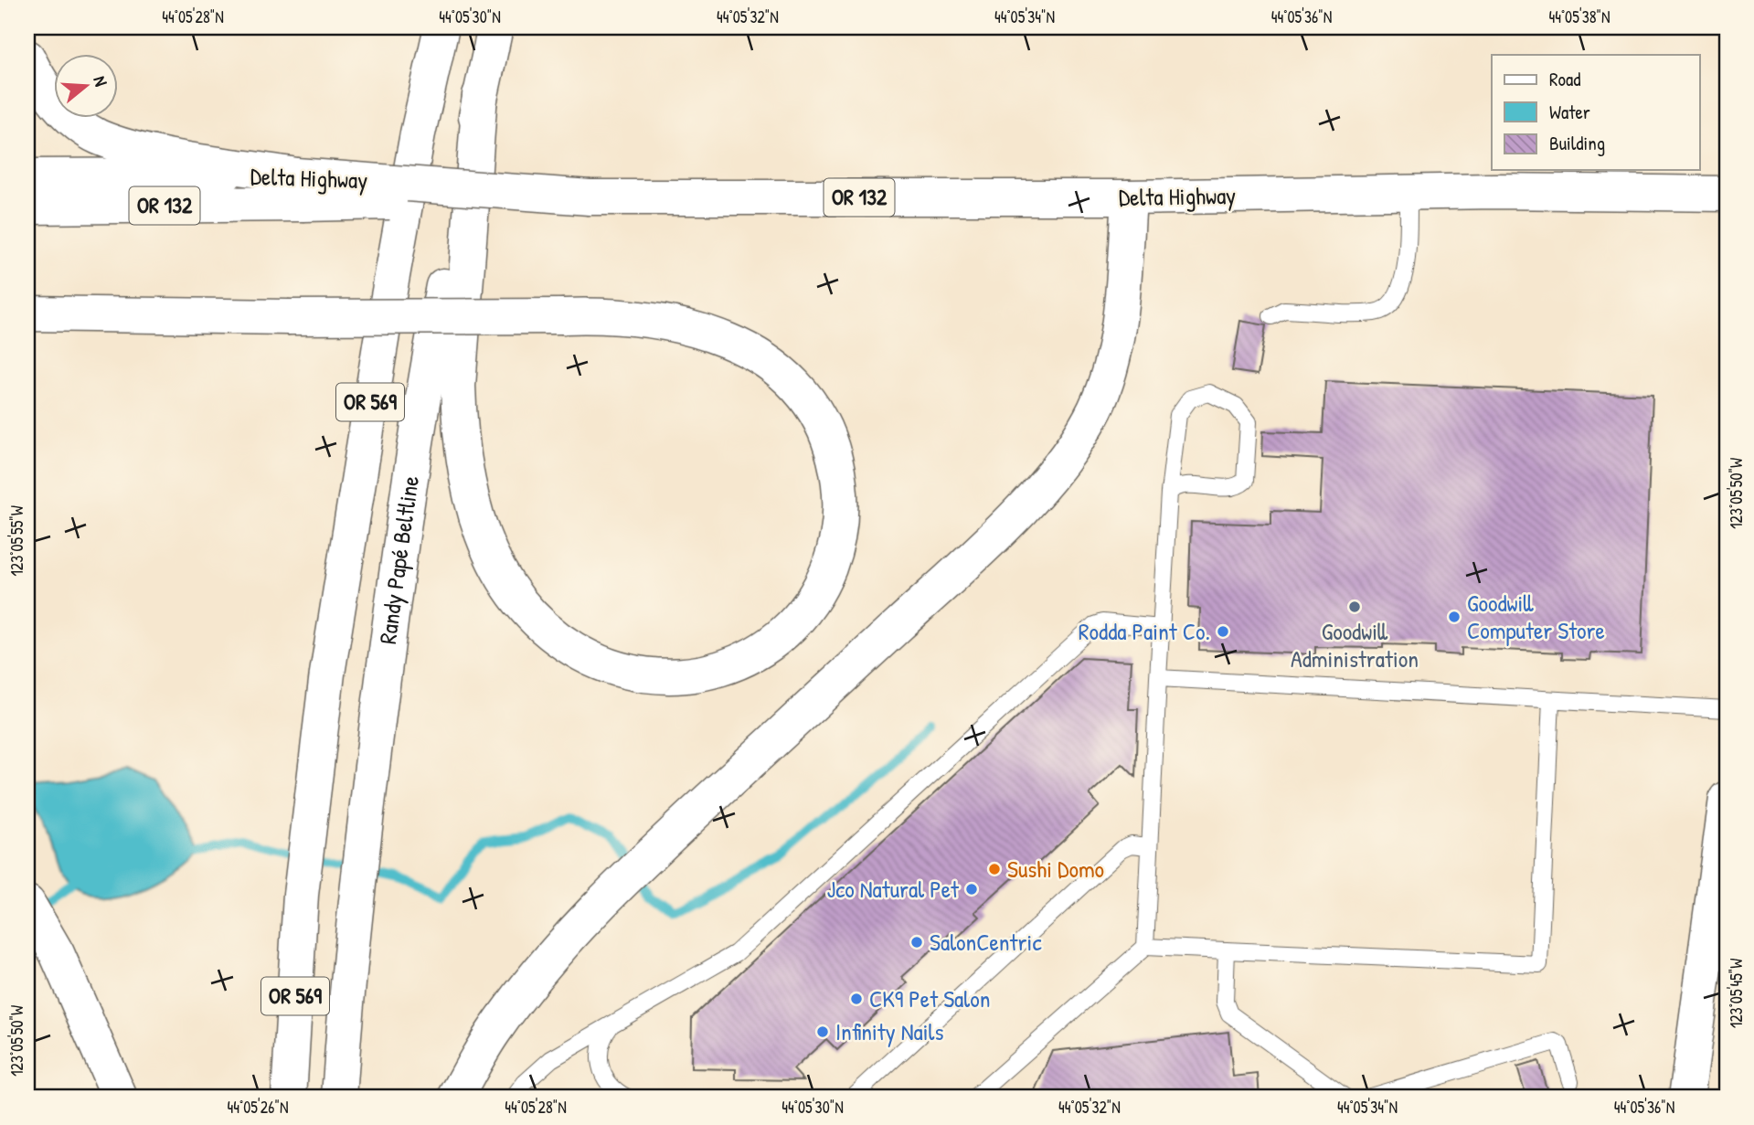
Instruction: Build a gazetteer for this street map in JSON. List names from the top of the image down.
{
  "streets": {
    "main road": [
      "Delta Highway",
      "OR 132",
      "OR 569",
      "Randy Papé Beltline"
    ]
  },
  "places": [
    "Goodwill Administration",
    "Goodwill Computer Store",
    "Rodda Paint Co.",
    "Sushi Domo",
    "Jco Natural Pet",
    "SalonCentric",
    "CK9 Pet Salon",
    "Infinity Nails"
  ],
  "legend": ["Road", "Water", "Building"],
  "north": "right",
  "coordinates": [
    "44°05'28\"N",
    "44°05'30\"N",
    "44°05'32\"N",
    "44°05'34\"N",
    "44°05'36\"N",
    "44°05'38\"N",
    "123°05'50\"W",
    "123°05'55\"W",
    "123°05'45\"W",
    "44°05'26\"N"
  ]
}
